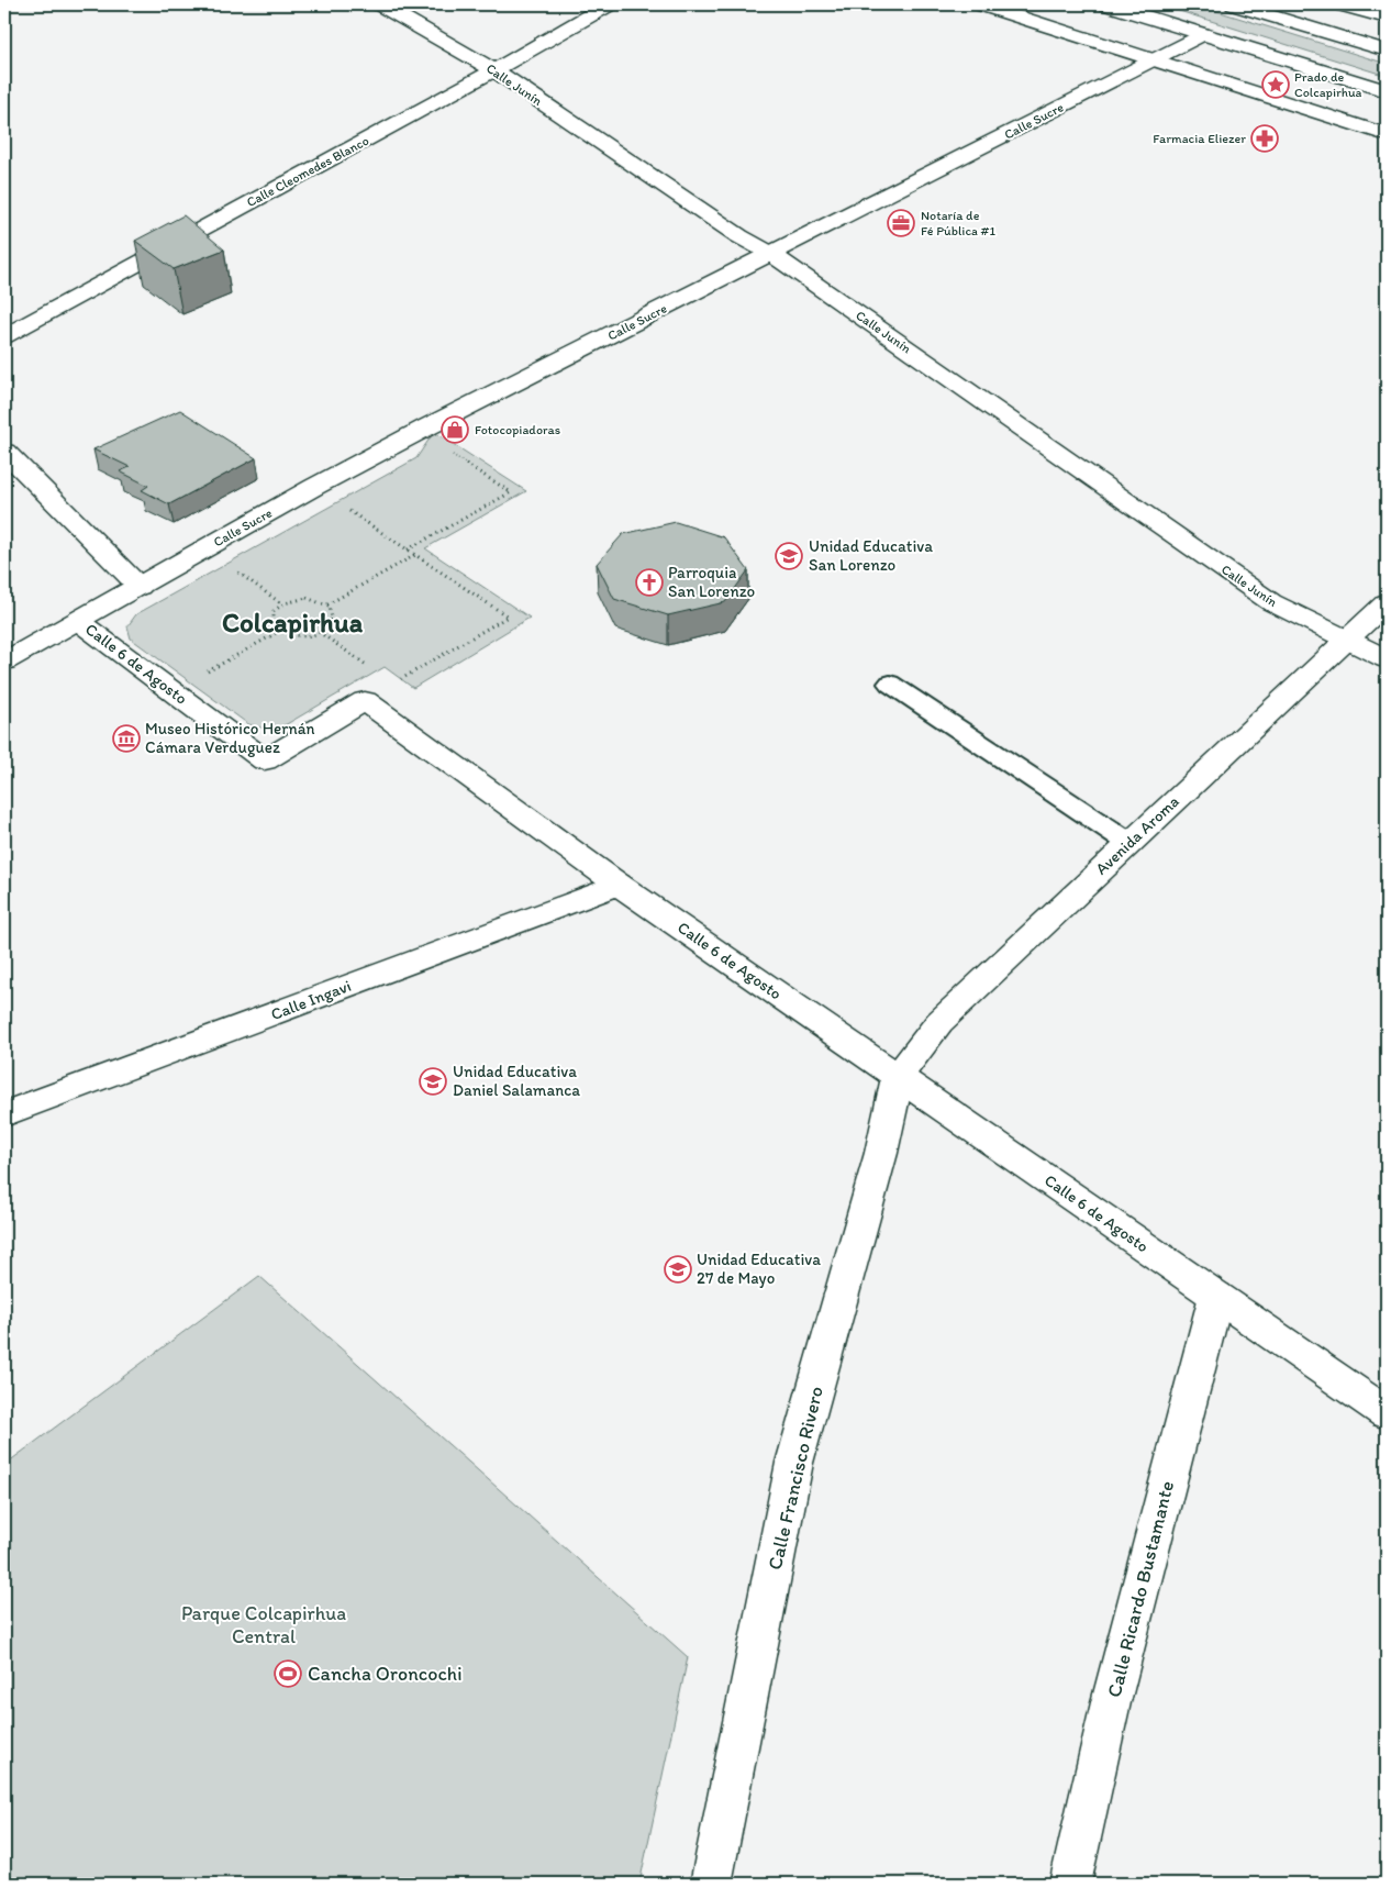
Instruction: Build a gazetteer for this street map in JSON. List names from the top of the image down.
{
  "streets": {
    "main road": [
      "Calle Junín",
      "Calle Sucre",
      "Calle Cleomedes Blanco",
      "Calle 6 de Agosto",
      "Avenida Aroma",
      "Calle Ingavi",
      "Calle Francisco Rivero",
      "Calle Ricardo Bustamante"
    ]
  },
  "crossings": [
    ["Calle Junín", "Calle Sucre"],
    ["Calle Junín", "Calle Cleomedes Blanco"],
    ["Calle Junín", "Avenida Aroma"],
    ["Calle Sucre", "Calle 6 de Agosto"],
    ["Calle 6 de Agosto", "Avenida Aroma"],
    ["Calle 6 de Agosto", "Calle Ingavi"],
    ["Calle 6 de Agosto", "Calle Francisco Rivero"],
    ["Calle 6 de Agosto", "Calle Ricardo Bustamante"],
    ["Avenida Aroma", "Calle Francisco Rivero"]
  ],
  "districts": ["Colcapirhua"],
  "parks": ["Parque Colcapirhua Central"],
  "places": {
    "place": ["Prado de Colcapirhua"],
    "pharmacy": ["Farmacia Eliezer"],
    "office": ["Notaría de Fé Pública #1"],
    "shop": ["Fotocopiadoras"],
    "school or university": ["Unidad Educativa San Lorenzo", "Unidad Educativa Daniel Salamanca", "Unidad Educativa 27 de Mayo"],
    "church": ["Parroquia San Lorenzo"],
    "museum": ["Museo Histórico Hernán Cámara Verduguez"],
    "sports": ["Cancha Oroncochi"]
  }
}
